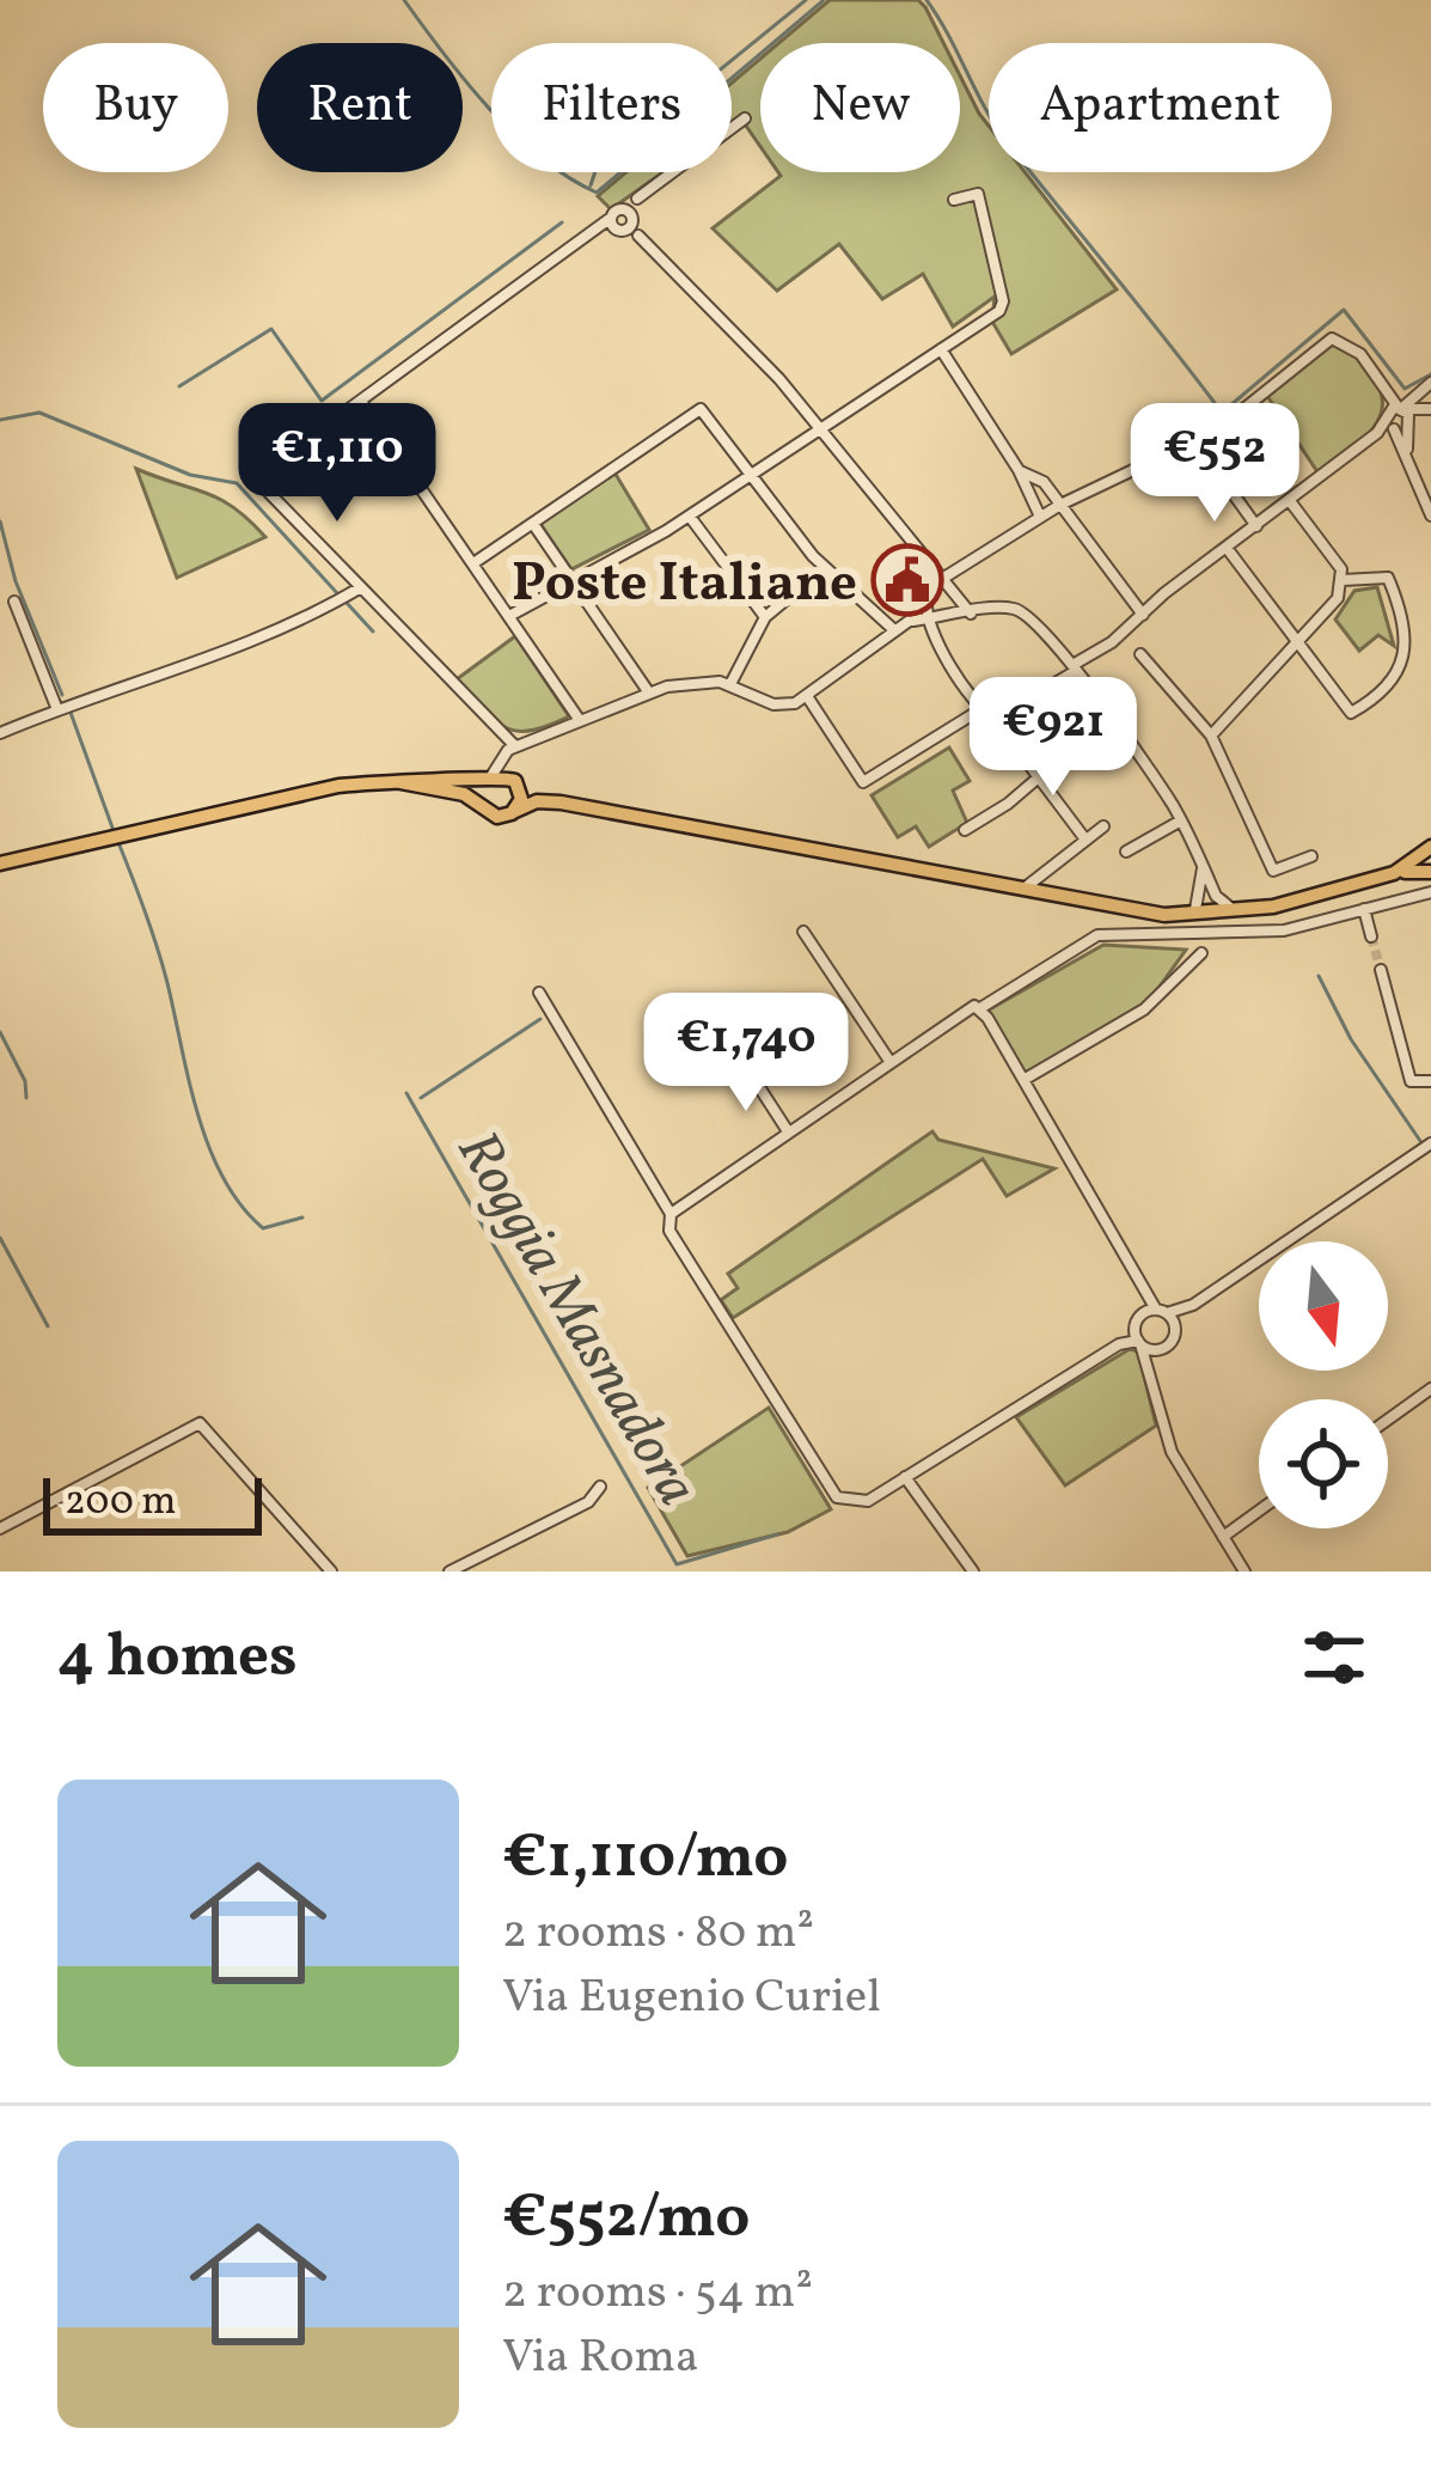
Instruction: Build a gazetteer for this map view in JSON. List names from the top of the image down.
{
  "water": ["Roggia Masnadora"],
  "places": {
    "public building": ["Poste Italiane"]
  },
  "scale_bar": "200 m",
  "north": "bottom",
  "page": {
    "chip": [
      "Buy",
      "Rent",
      "Filters",
      "New",
      "Apartment"
    ],
    "price": [
      "€1,110",
      "€552",
      "€921",
      "€1,740"
    ],
    "scale": "200 m",
    "heading": "4 homes",
    "list": [
      {
        "name": "€1,110/mo",
        "note": "2 rooms · 80 m² · Via Eugenio Curiel"
      },
      {
        "name": "€552/mo",
        "note": "2 rooms · 54 m² · Via Roma"
      }
    ]
  }
}
